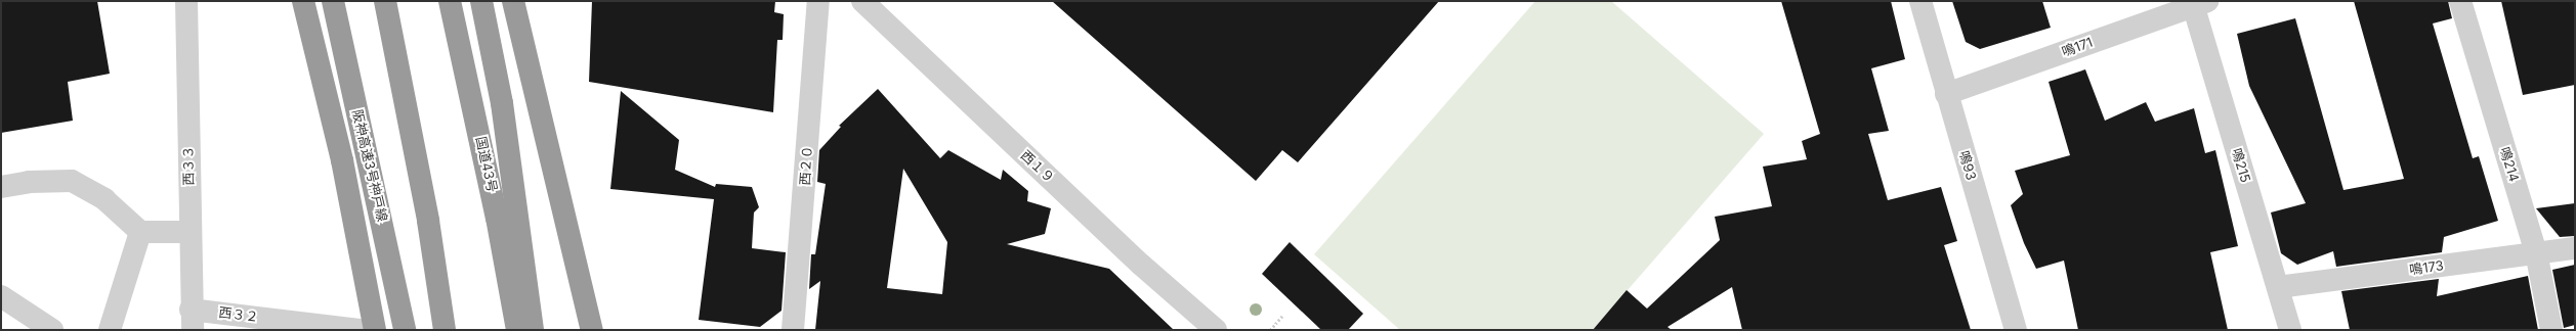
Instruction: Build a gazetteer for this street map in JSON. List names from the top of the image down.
{
  "streets": {
    "highway": ["国道43号", "阪神高速3号神戸線"],
    "street": [
      "鳴171",
      "鳴214",
      "西３３",
      "西２０",
      "鳴93",
      "鳴215",
      "西１９",
      "鳴173",
      "西３２"
    ]
  },
  "crossings": [
    ["鳴171", "鳴93"],
    ["鳴171", "鳴215"],
    ["鳴214", "鳴173"],
    ["西３３", "西３２"],
    ["鳴215", "鳴173"]
  ]
}
